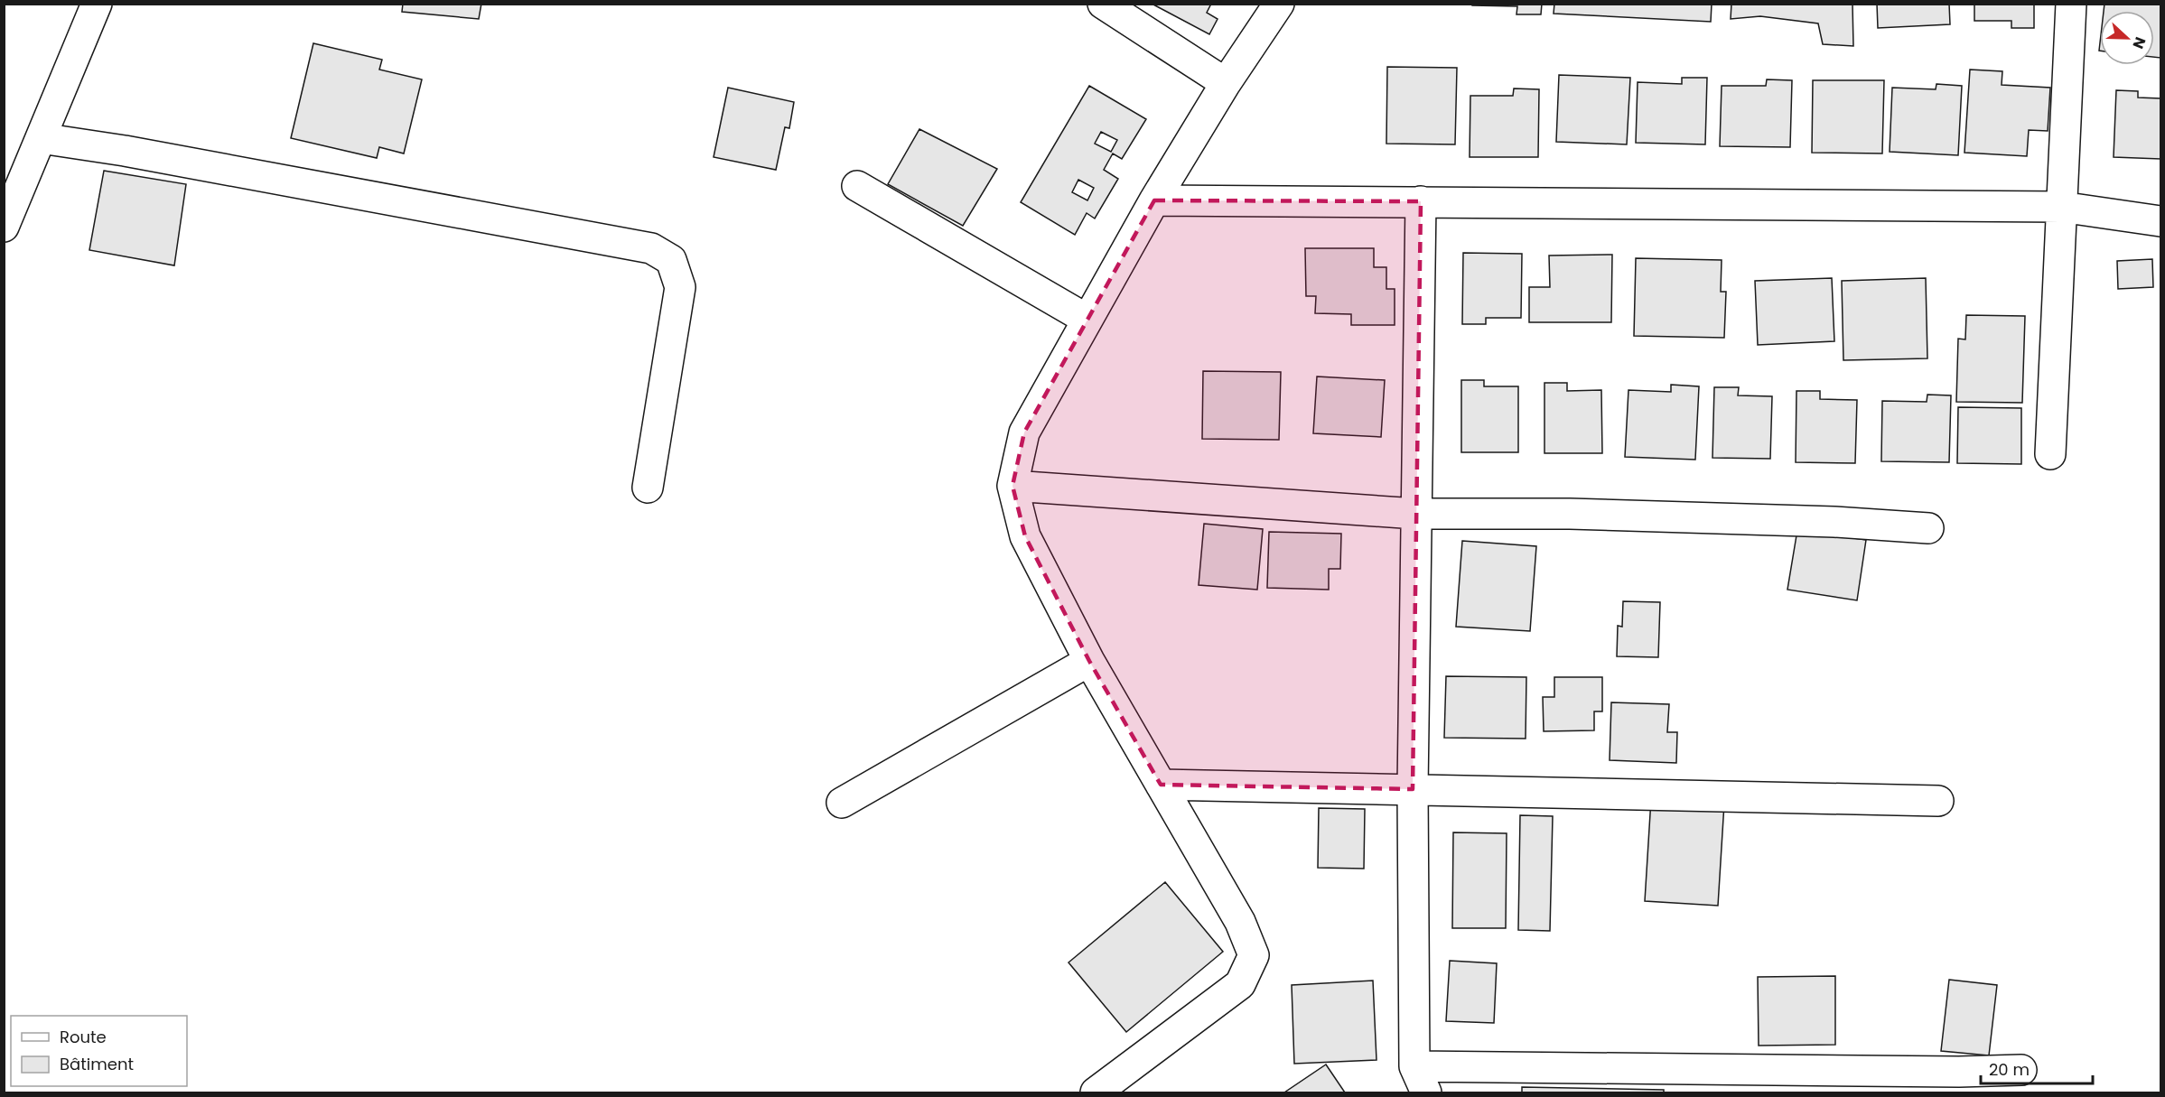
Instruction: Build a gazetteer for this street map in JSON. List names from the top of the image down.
{
  "legend": ["Route", "Bâtiment"],
  "scale_bar": "20 m",
  "north": "right"
}
